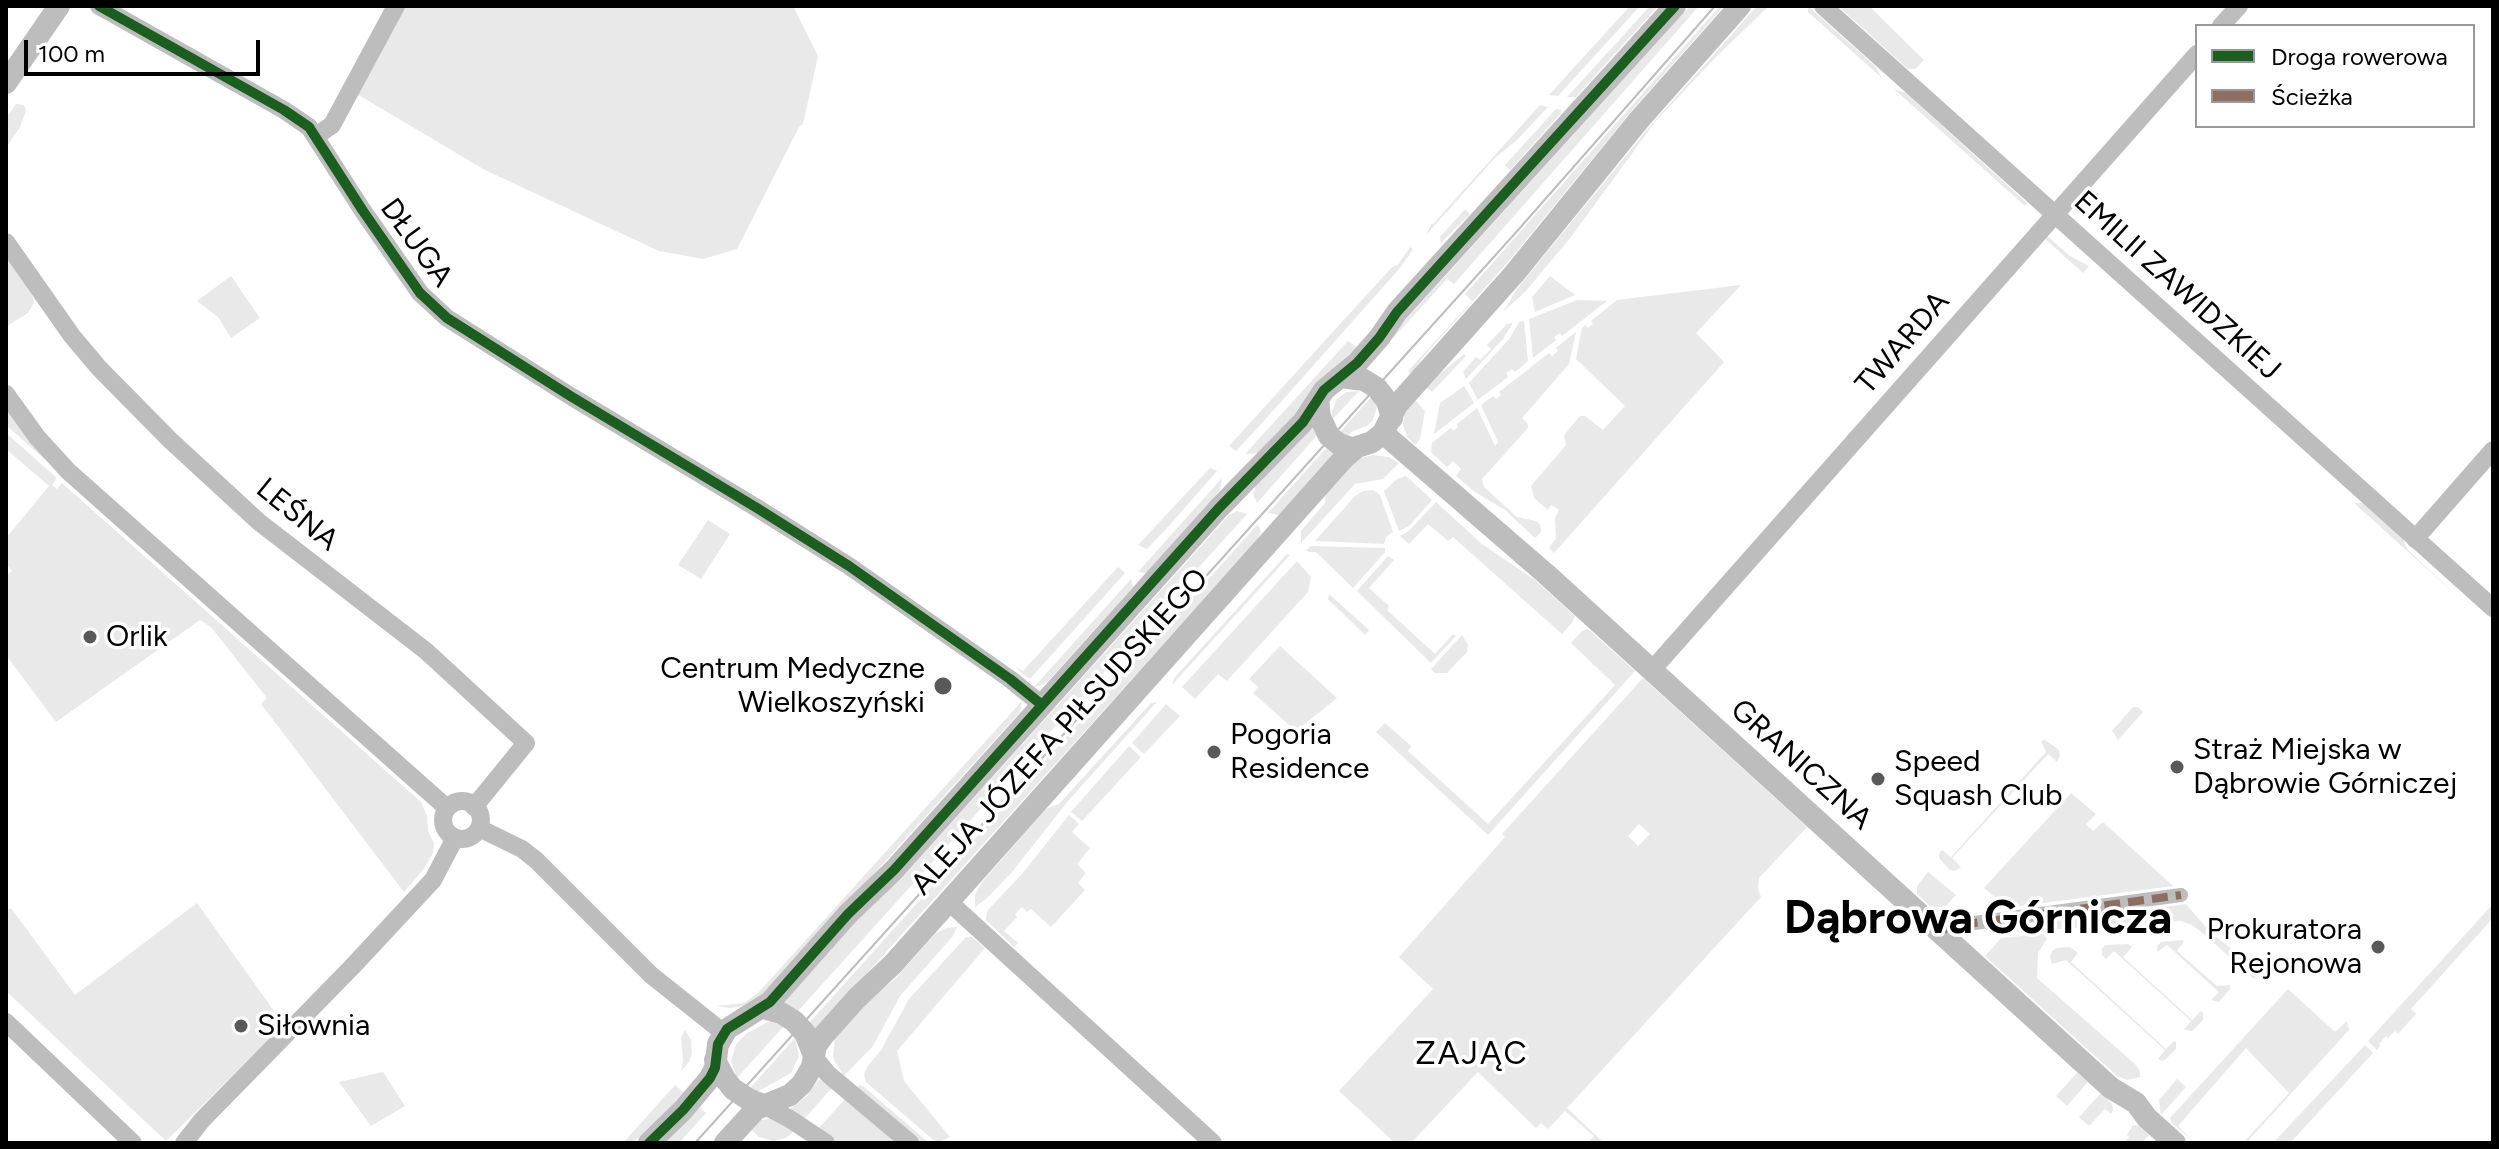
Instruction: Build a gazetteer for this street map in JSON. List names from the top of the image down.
{
  "streets": {
    "street": [
      "DŁUGA",
      "EMILII ZAWIDZKIEJ",
      "TWARDA",
      "LEŚNA",
      "ALEJA JÓZEFA PIŁSUDSKIEGO",
      "GRANICZNA"
    ]
  },
  "crossings": [
    ["DŁUGA", "ALEJA JÓZEFA PIŁSUDSKIEGO"],
    ["EMILII ZAWIDZKIEJ", "TWARDA"],
    ["TWARDA", "GRANICZNA"],
    ["ALEJA JÓZEFA PIŁSUDSKIEGO", "GRANICZNA"]
  ],
  "districts": ["Dąbrowa Górnicza", "ZAJĄC"],
  "places": [
    "Orlik",
    "Centrum Medyczne Wielkoszyński",
    "Pogoria Residence",
    "Straż Miejska w Dąbrowie Górniczej",
    "Speed Squash Club",
    "Prokuratora Rejonowa",
    "Siłownia"
  ],
  "legend": ["Droga rowerowa", "Ścieżka"],
  "scale_bar": "100 m"
}
